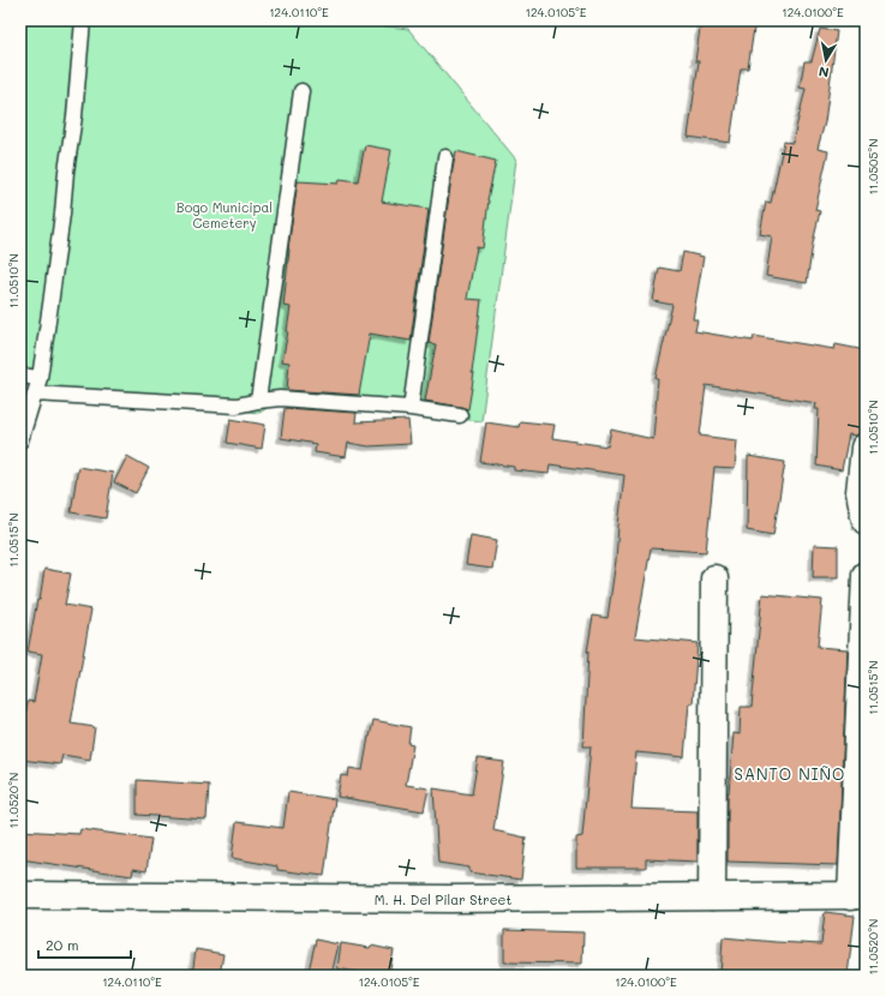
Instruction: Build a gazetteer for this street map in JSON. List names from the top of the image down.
{
  "streets": {
    "street": ["M. H. Del Pilar Street"]
  },
  "districts": ["SANTO NIÑO"],
  "parks": ["Bogo Municipal Cemetery"],
  "scale_bar": "20 m",
  "north": "bottom",
  "coordinates": [
    "124.0110°E",
    "124.0105°E",
    "124.0100°E",
    "11.0505°N",
    "11.0510°N",
    "11.0515°N",
    "11.0520°N"
  ]
}
